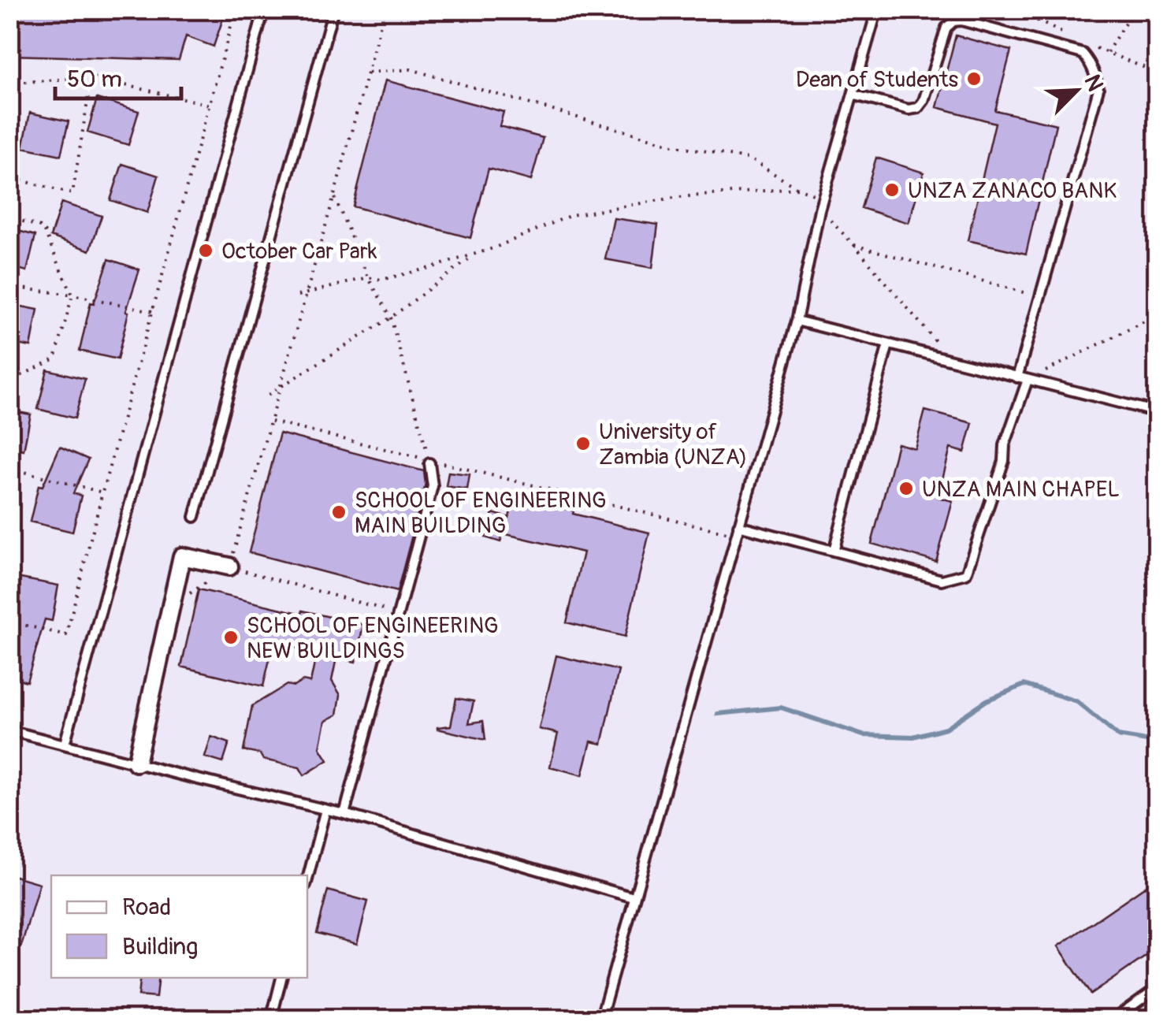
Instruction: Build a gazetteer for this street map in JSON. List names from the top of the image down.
{
  "places": [
    "Dean of Students",
    "UNZA ZANACO BANK",
    "October Car Park",
    "University of Zambia (UNZA)",
    "UNZA MAIN CHAPEL",
    "SCHOOL OF ENGINEERING MAIN BUILDING",
    "SCHOOL OF ENGINEERING NEW BUILDINGS"
  ],
  "legend": ["Road", "Building"],
  "scale_bar": "50 m",
  "north": "top right"
}
